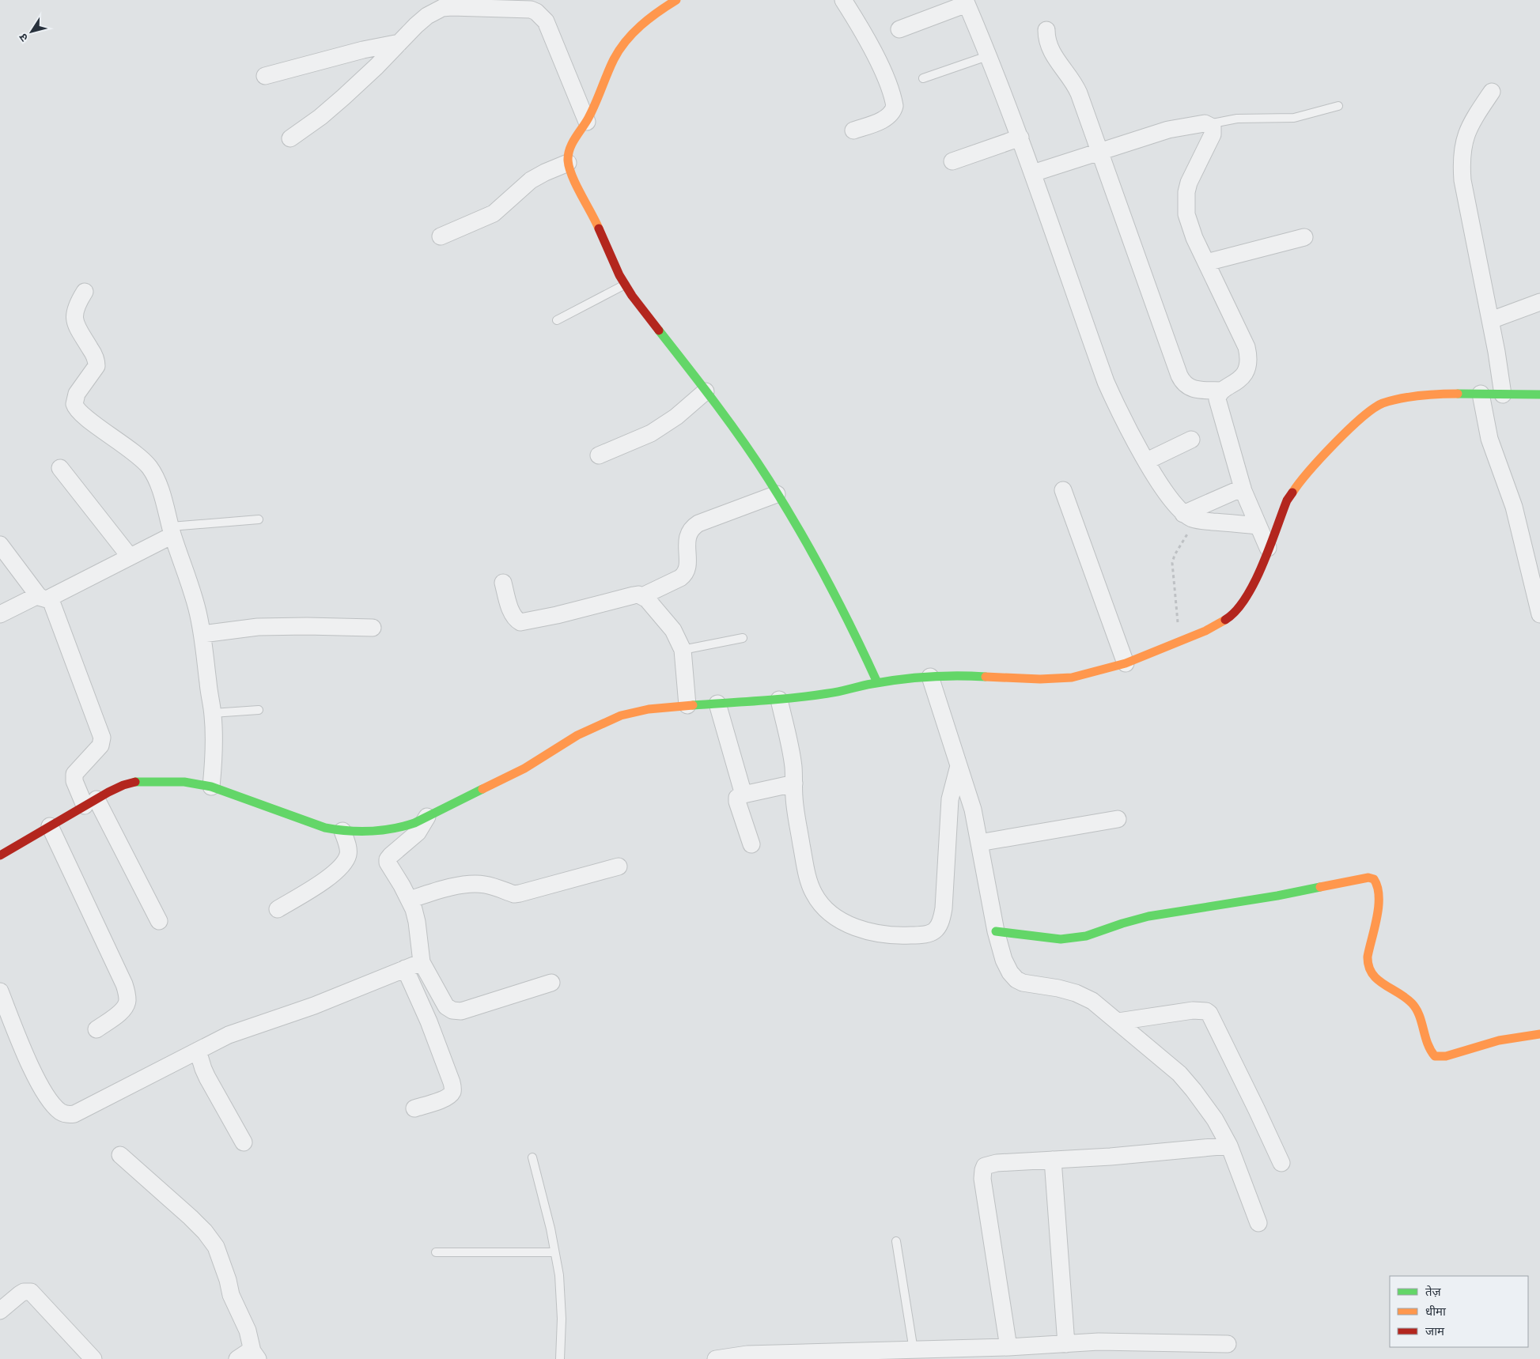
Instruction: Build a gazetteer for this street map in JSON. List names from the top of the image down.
{
  "legend": ["तेज़", "धीमा", "जाम"],
  "north": "bottom left"
}
